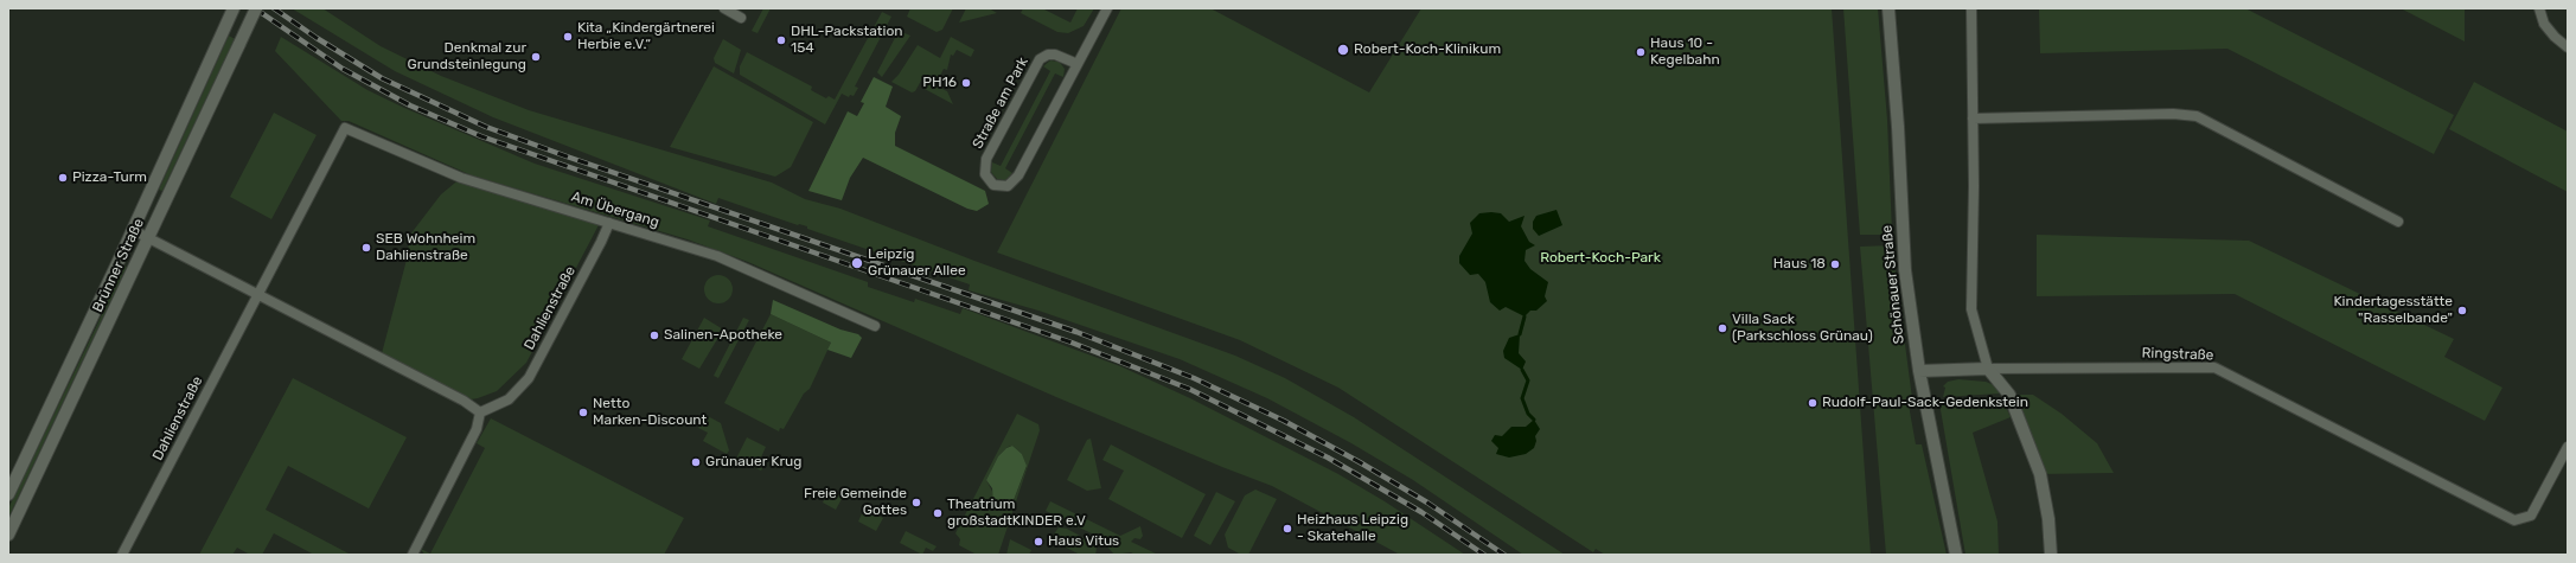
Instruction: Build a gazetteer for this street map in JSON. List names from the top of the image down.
{
  "streets": {
    "main road": ["Brünner Straße", "Schönauer Straße"],
    "street": [
      "Straße am Park",
      "Am Übergang",
      "Dahlienstraße",
      "Ringstraße"
    ]
  },
  "crossings": [
    ["Am Übergang", "Dahlienstraße"]
  ],
  "parks": ["Robert-Koch-Park"],
  "places": [
    "Kita „Kindergärtnerei Herbie e.V.“",
    "DHL-Packstation 154",
    "Robert-Koch-Klinikum",
    "Haus 10 - Kegelbahn",
    "Denkmal zur Grundsteinlegung",
    "PH16",
    "Pizza-Turm",
    "SEB Wohnheim Dahlienstraße",
    "Leipzig Grünauer Allee",
    "Haus 18",
    "Kindertagesstätte \"Rasselbande\"",
    "Villa Sack (Parkschloss Grünau)",
    "Salinen-Apotheke",
    "Rudolf-Paul-Sack-Gedenkstein",
    "Netto Marken-Discount",
    "Grünauer Krug",
    "Freie Gemeinde Gottes",
    "Theatrium großstadtKINDER e.V",
    "Heizhaus Leipzig - Skatehalle",
    "Haus Vitus"
  ]
}
